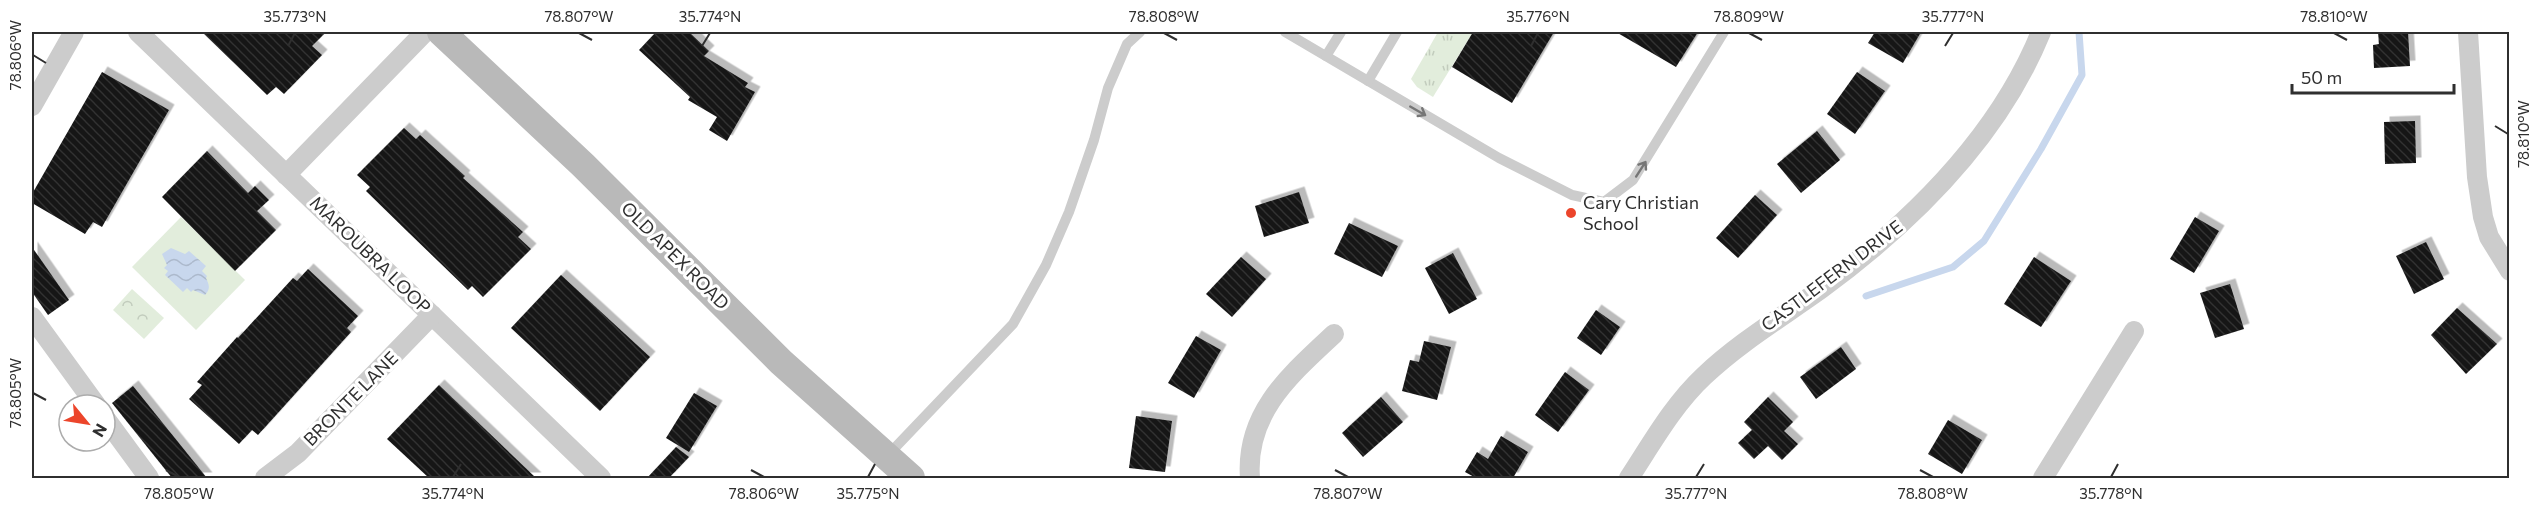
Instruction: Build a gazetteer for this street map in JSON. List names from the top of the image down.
{
  "streets": {
    "main road": ["OLD APEX ROAD"],
    "street": ["MAROUBRA LOOP", "CASTLEFERN DRIVE", "BRONTE LANE"]
  },
  "crossings": [
    ["MAROUBRA LOOP", "BRONTE LANE"]
  ],
  "places": ["Cary Christian School"],
  "scale_bar": "50 m",
  "north": "bottom right",
  "coordinates": [
    "35.773°N",
    "78.807°W",
    "35.774°N",
    "78.808°W",
    "35.776°N",
    "78.809°W",
    "35.777°N",
    "78.810°W",
    "78.806°W",
    "78.805°W",
    "35.775°N",
    "35.778°N"
  ]
}
